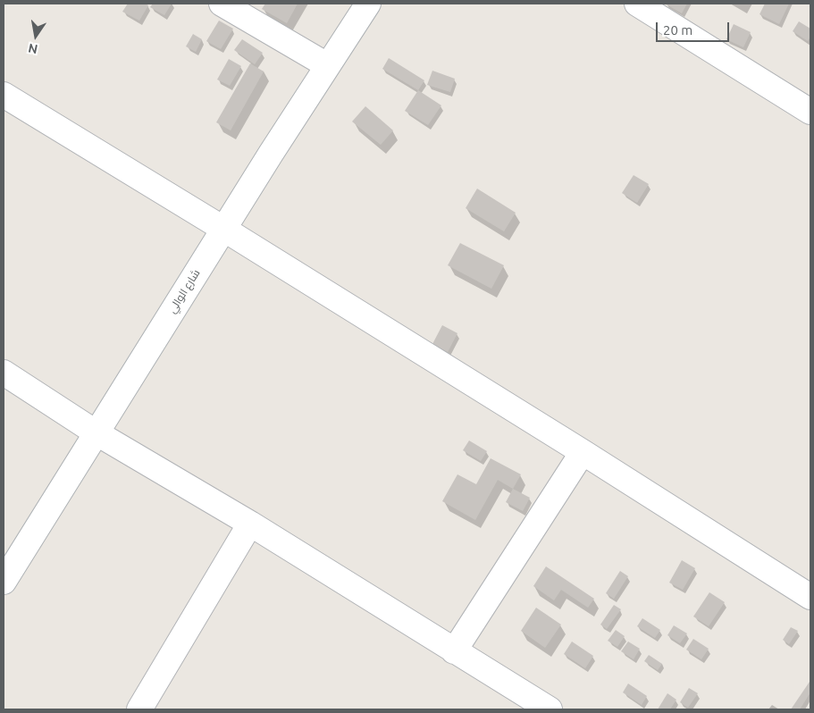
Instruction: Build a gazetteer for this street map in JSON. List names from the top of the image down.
{
  "streets": {
    "street": ["شارع الوالي"]
  },
  "scale_bar": "20 m",
  "north": "bottom"
}
